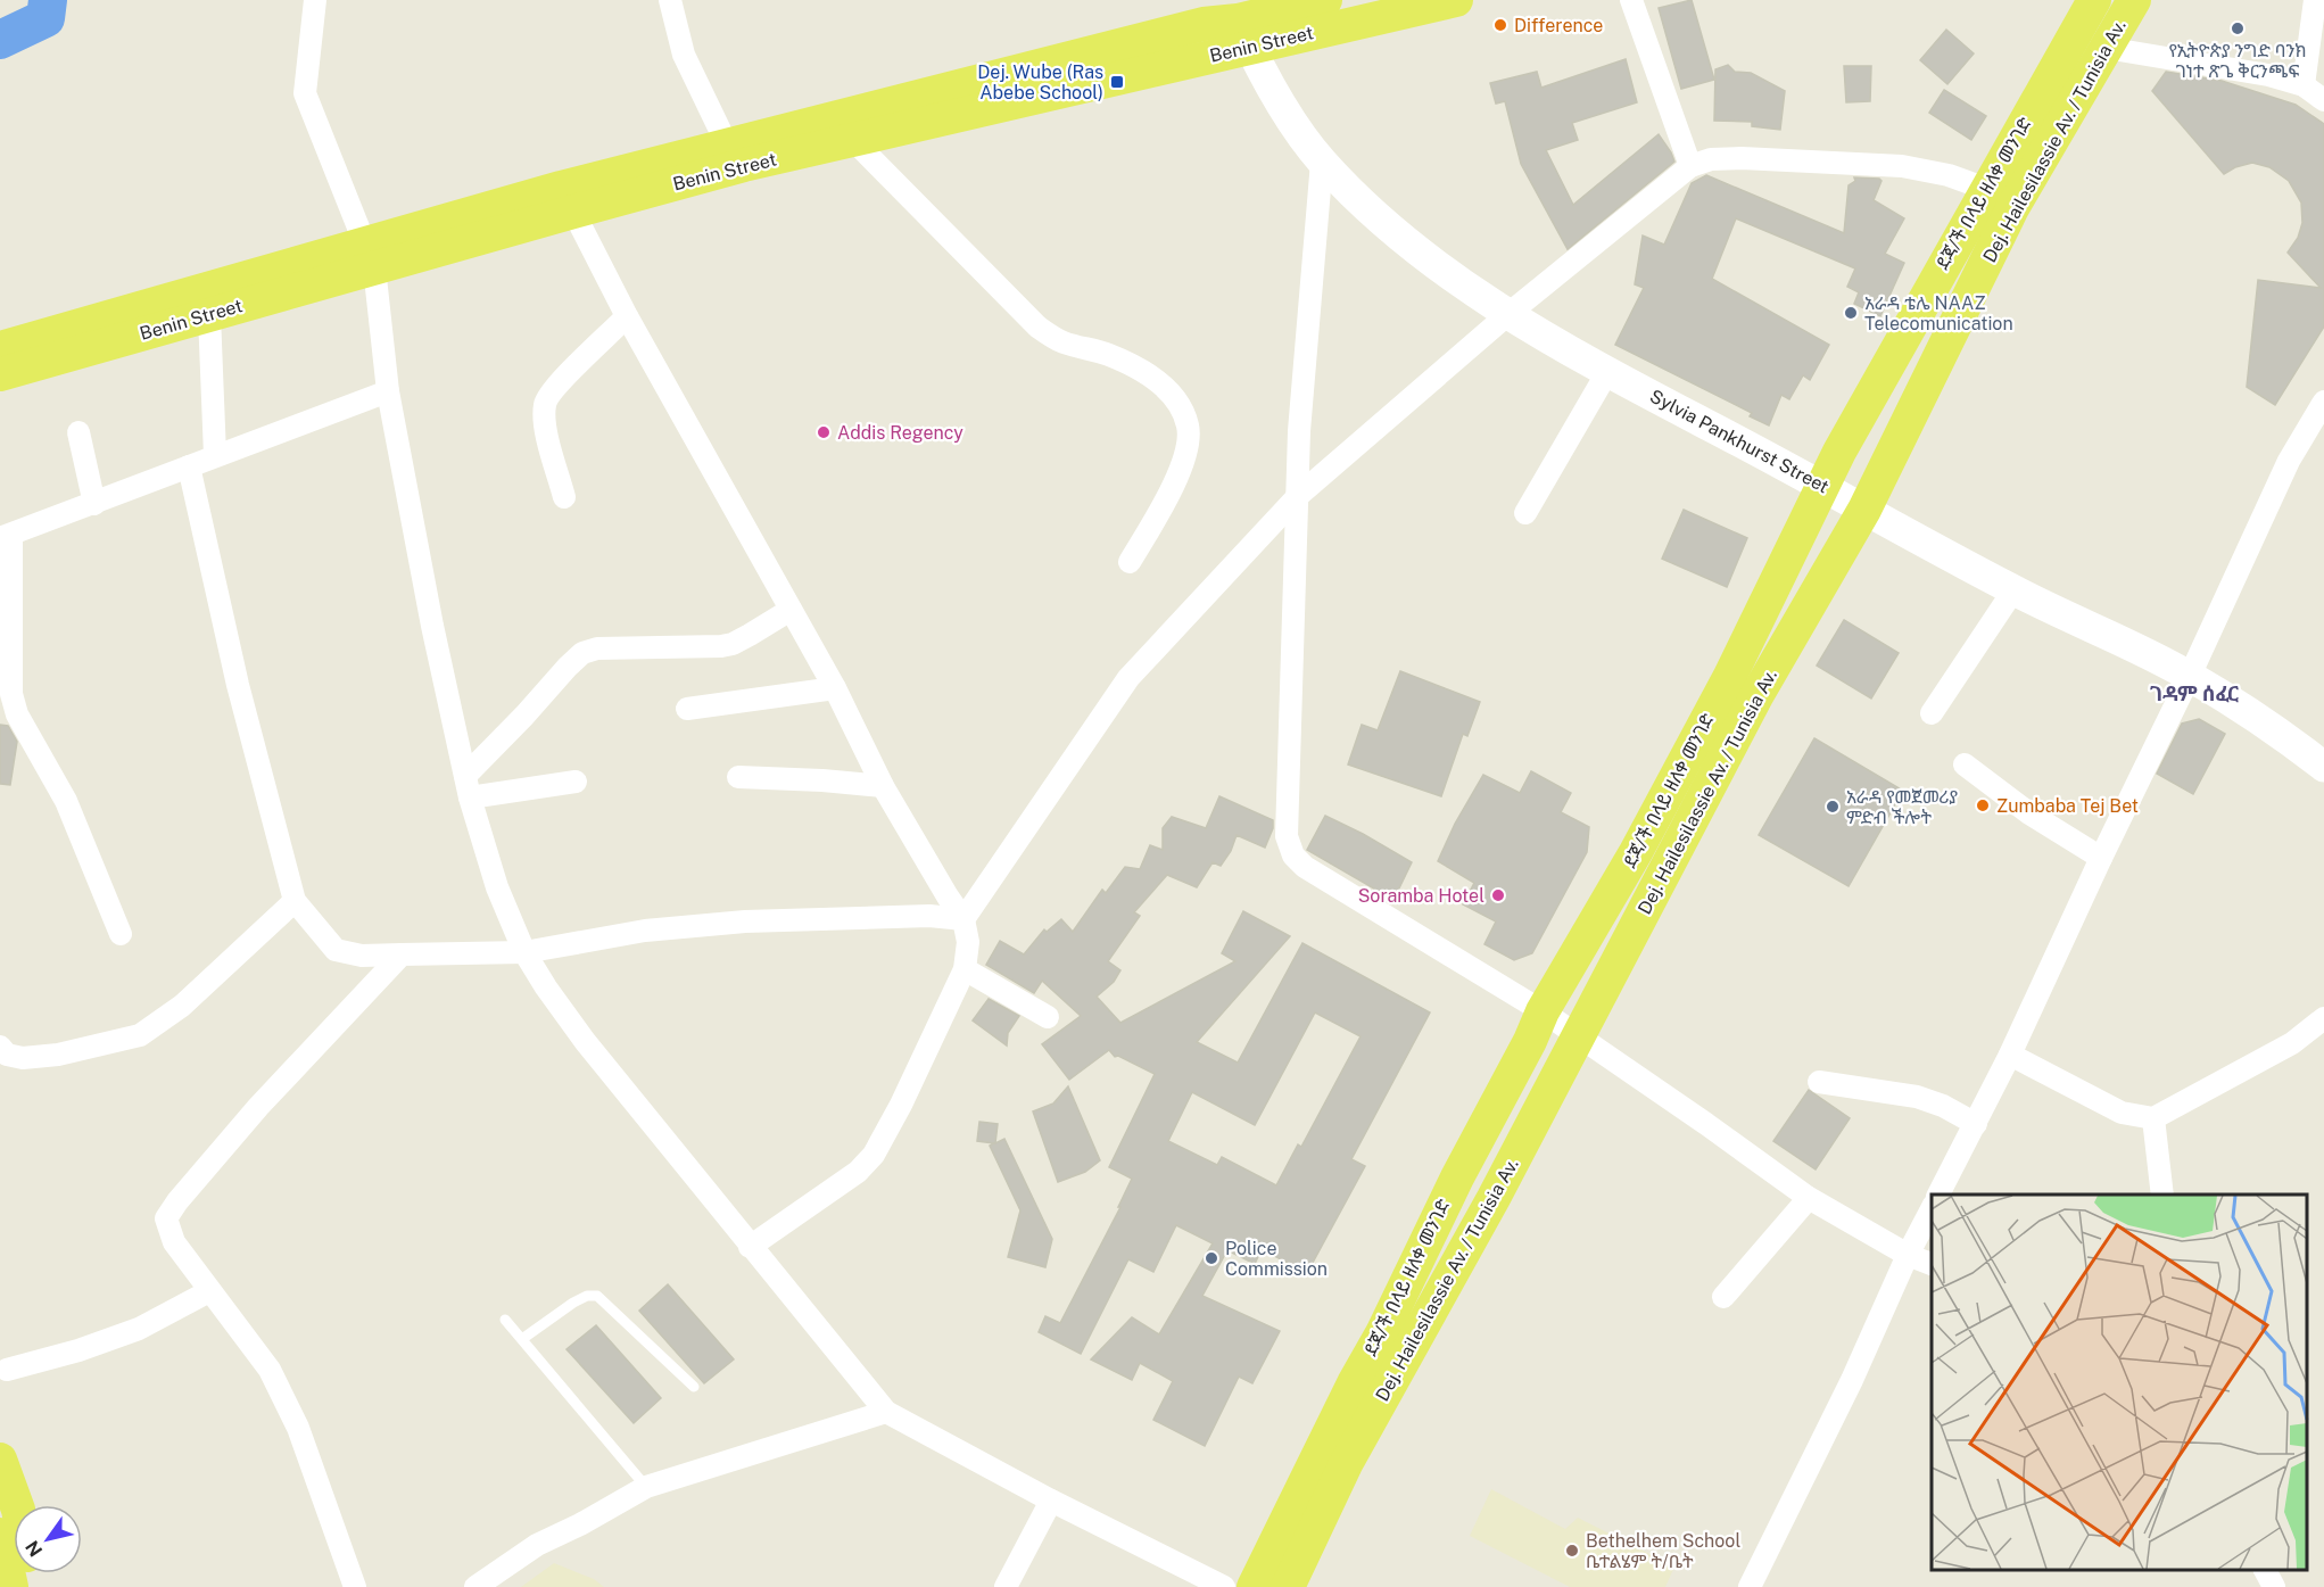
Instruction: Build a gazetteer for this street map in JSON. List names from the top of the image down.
{
  "streets": {
    "main road": ["Benin Street", "Dej. Hailesilassie Av. / Tunisia Av.", "ደጃ/ች በላይ ዘለቀ መንገድ"],
    "street": ["Sylvia Pankhurst Street"]
  },
  "crossings": [
    ["Benin Street", "Sylvia Pankhurst Street"],
    ["Dej. Hailesilassie Av. / Tunisia Av.", "Sylvia Pankhurst Street"],
    ["ደጃ/ች በላይ ዘለቀ መንገድ", "Sylvia Pankhurst Street"]
  ],
  "districts": ["ገዳም ሰፈር"],
  "places": {
    "other": [
      "Difference",
      "የኢትዮጵያ ንግድ ባንክ ገነተ ጽጌ ቅርንጫፍ",
      "አራዳ ቴሌ NAAZ Telecomunication",
      "Addis Regency",
      "Zumbaba Tej Bet",
      "አራዳ የመጀመሪያ ምድብ ችሎት",
      "Soramba Hotel",
      "Police Commission",
      "Bethelhem School ቤተልሄም ት/ቤት"
    ],
    "transit": ["Dej. Wube (Ras Abebe School)"]
  },
  "north": "bottom left"
}
